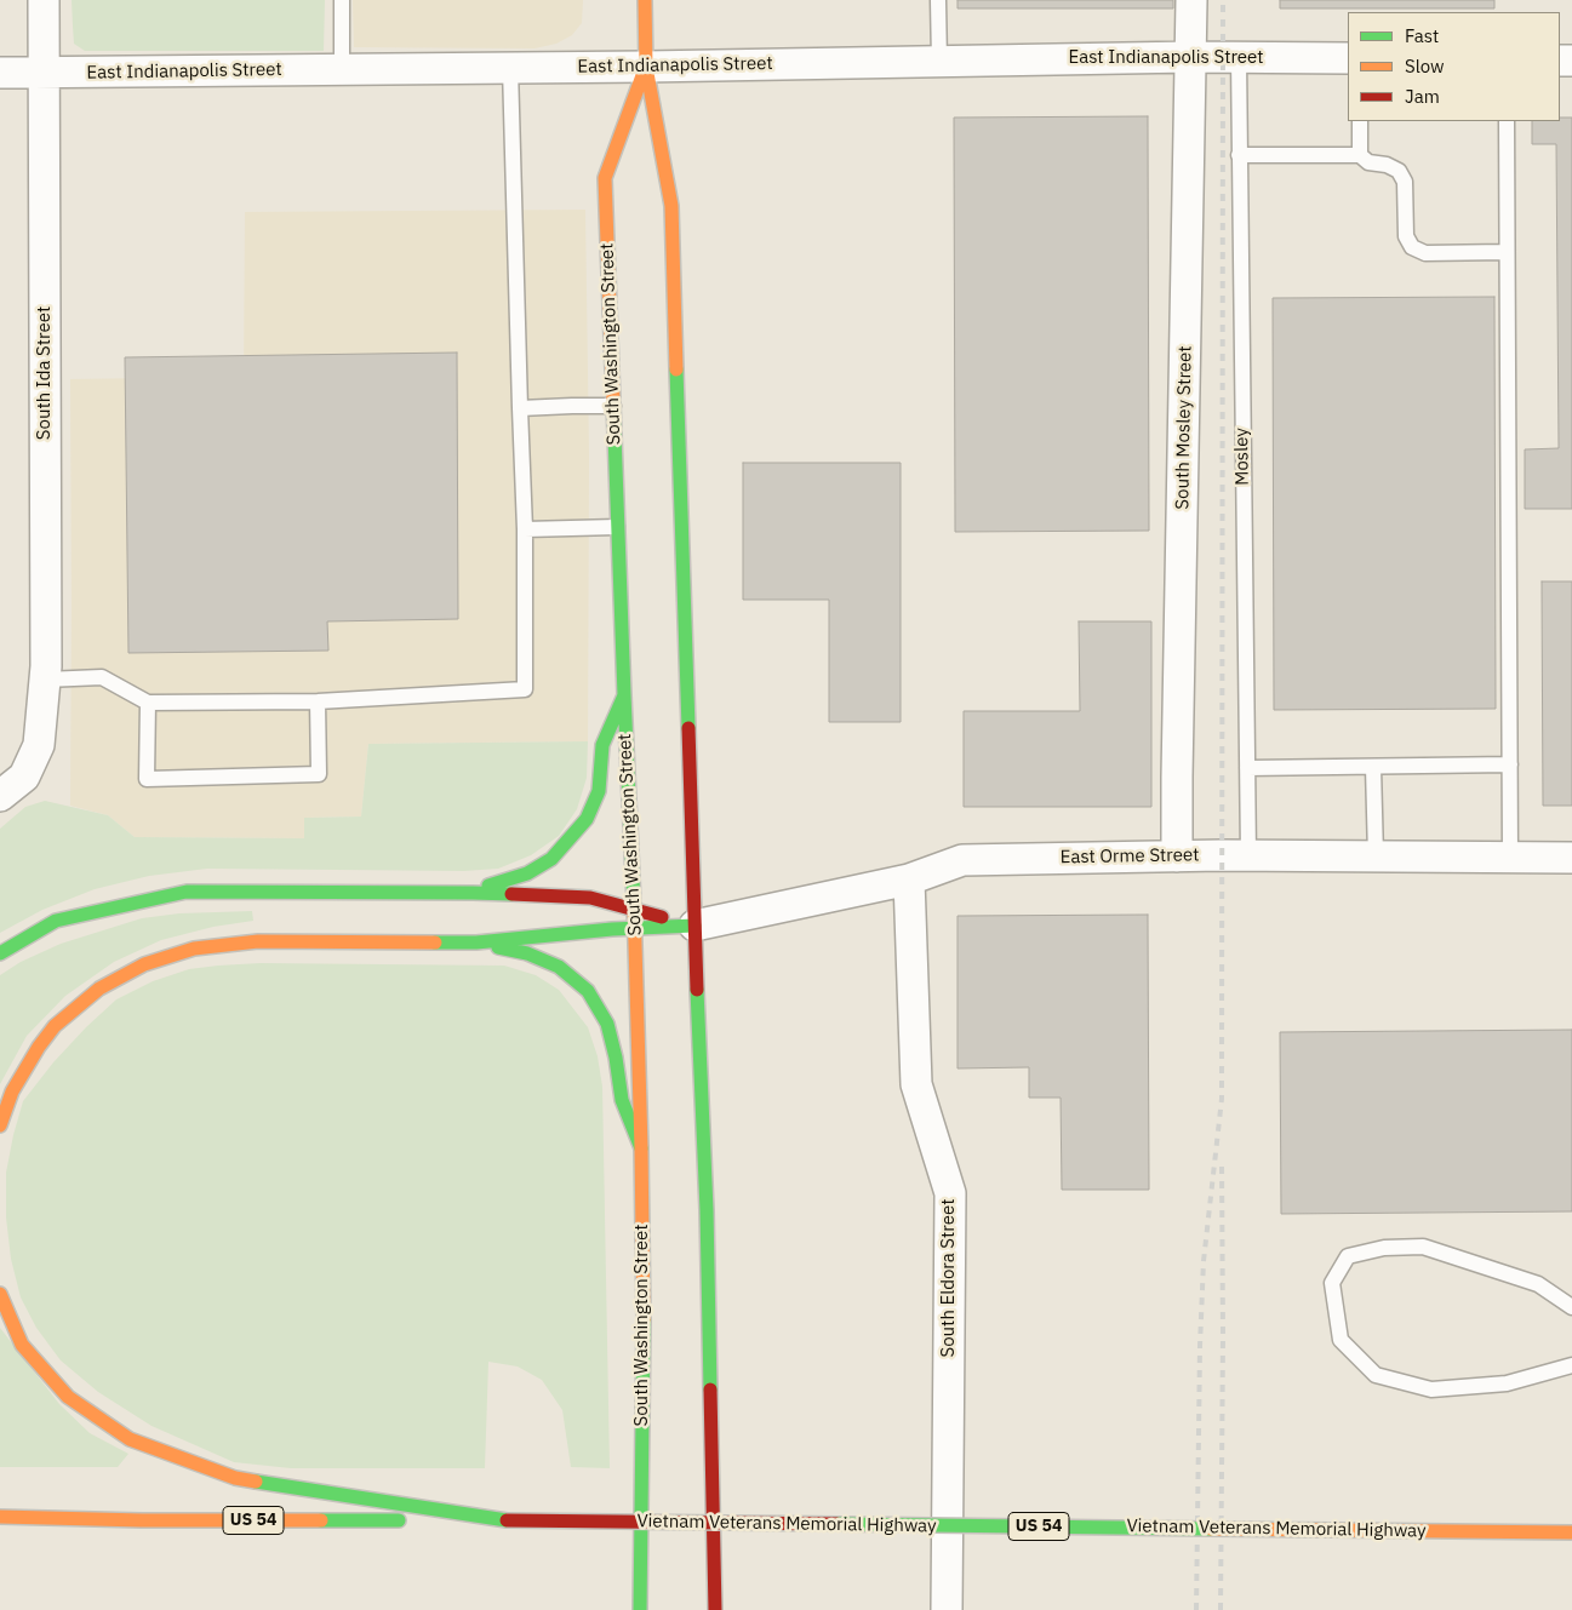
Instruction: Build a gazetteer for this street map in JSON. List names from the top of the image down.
{
  "streets": {
    "main road": ["South Washington Street", "US 54", "Vietnam Veterans Memorial Highway"],
    "street": [
      "East Indianapolis Street",
      "South Ida Street",
      "South Mosley Street",
      "East Orme Street",
      "South Eldora Street"
    ],
    "lane": ["Mosley"]
  },
  "crossings": [
    ["East Indianapolis Street", "South Washington Street"],
    ["East Indianapolis Street", "South Ida Street"],
    ["East Indianapolis Street", "South Mosley Street"],
    ["East Indianapolis Street", "Mosley"],
    ["South Washington Street", "East Orme Street"],
    ["South Mosley Street", "East Orme Street"],
    ["Mosley", "East Orme Street"],
    ["East Orme Street", "South Eldora Street"]
  ],
  "legend": ["Fast", "Slow", "Jam"]
}
